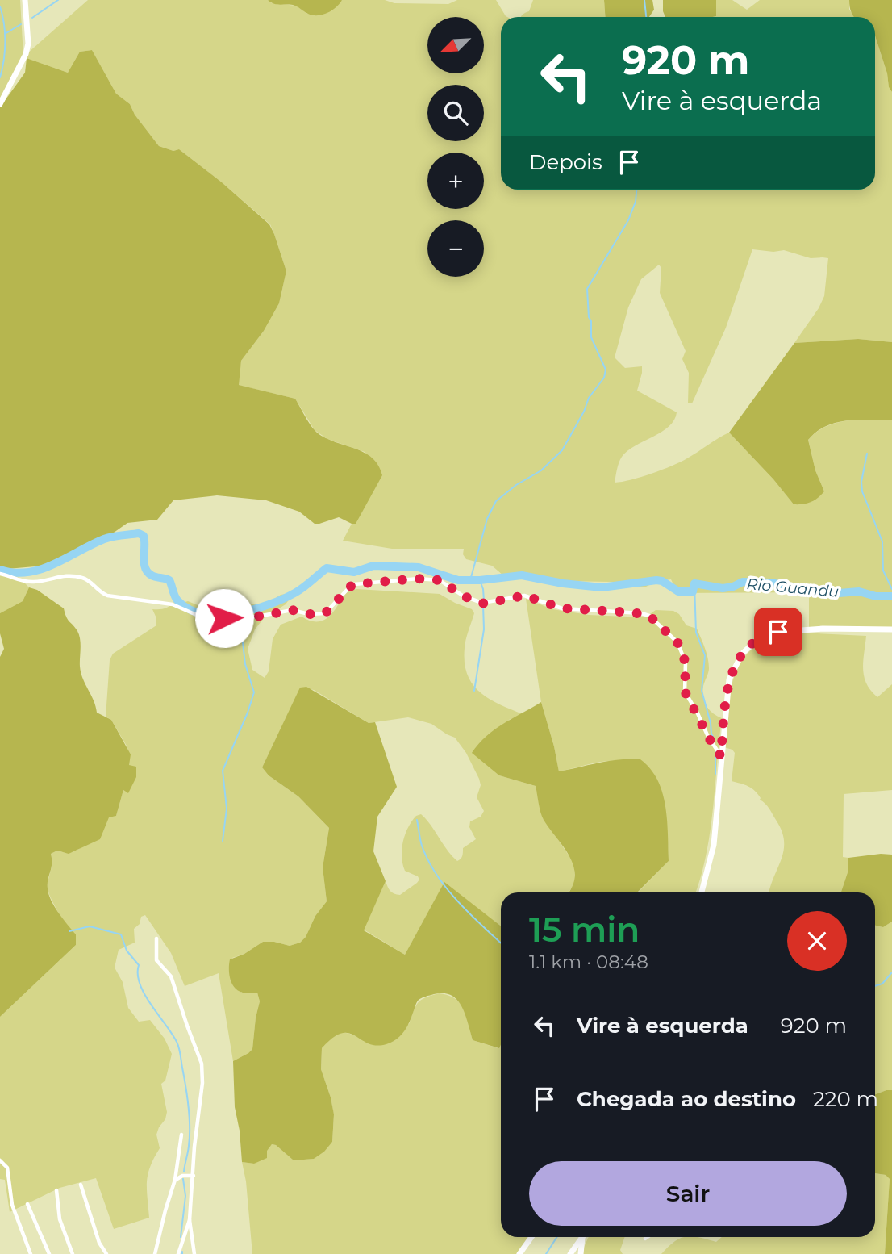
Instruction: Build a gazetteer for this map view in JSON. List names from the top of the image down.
{
  "water": ["Rio Guandu"],
  "north": "bottom left",
  "page": {
    "map_buttons": ["+", "−"],
    "turn": ["920 m", "Vire à esquerda"],
    "then": "Depois",
    "heading": ["15 min", "1.1 km · 08:48"],
    "list": [
      {
        "name": "Vire à esquerda",
        "value": "920 m"
      },
      {
        "name": "Chegada ao destino",
        "value": "220 m"
      }
    ],
    "buttons": "Sair"
  }
}
